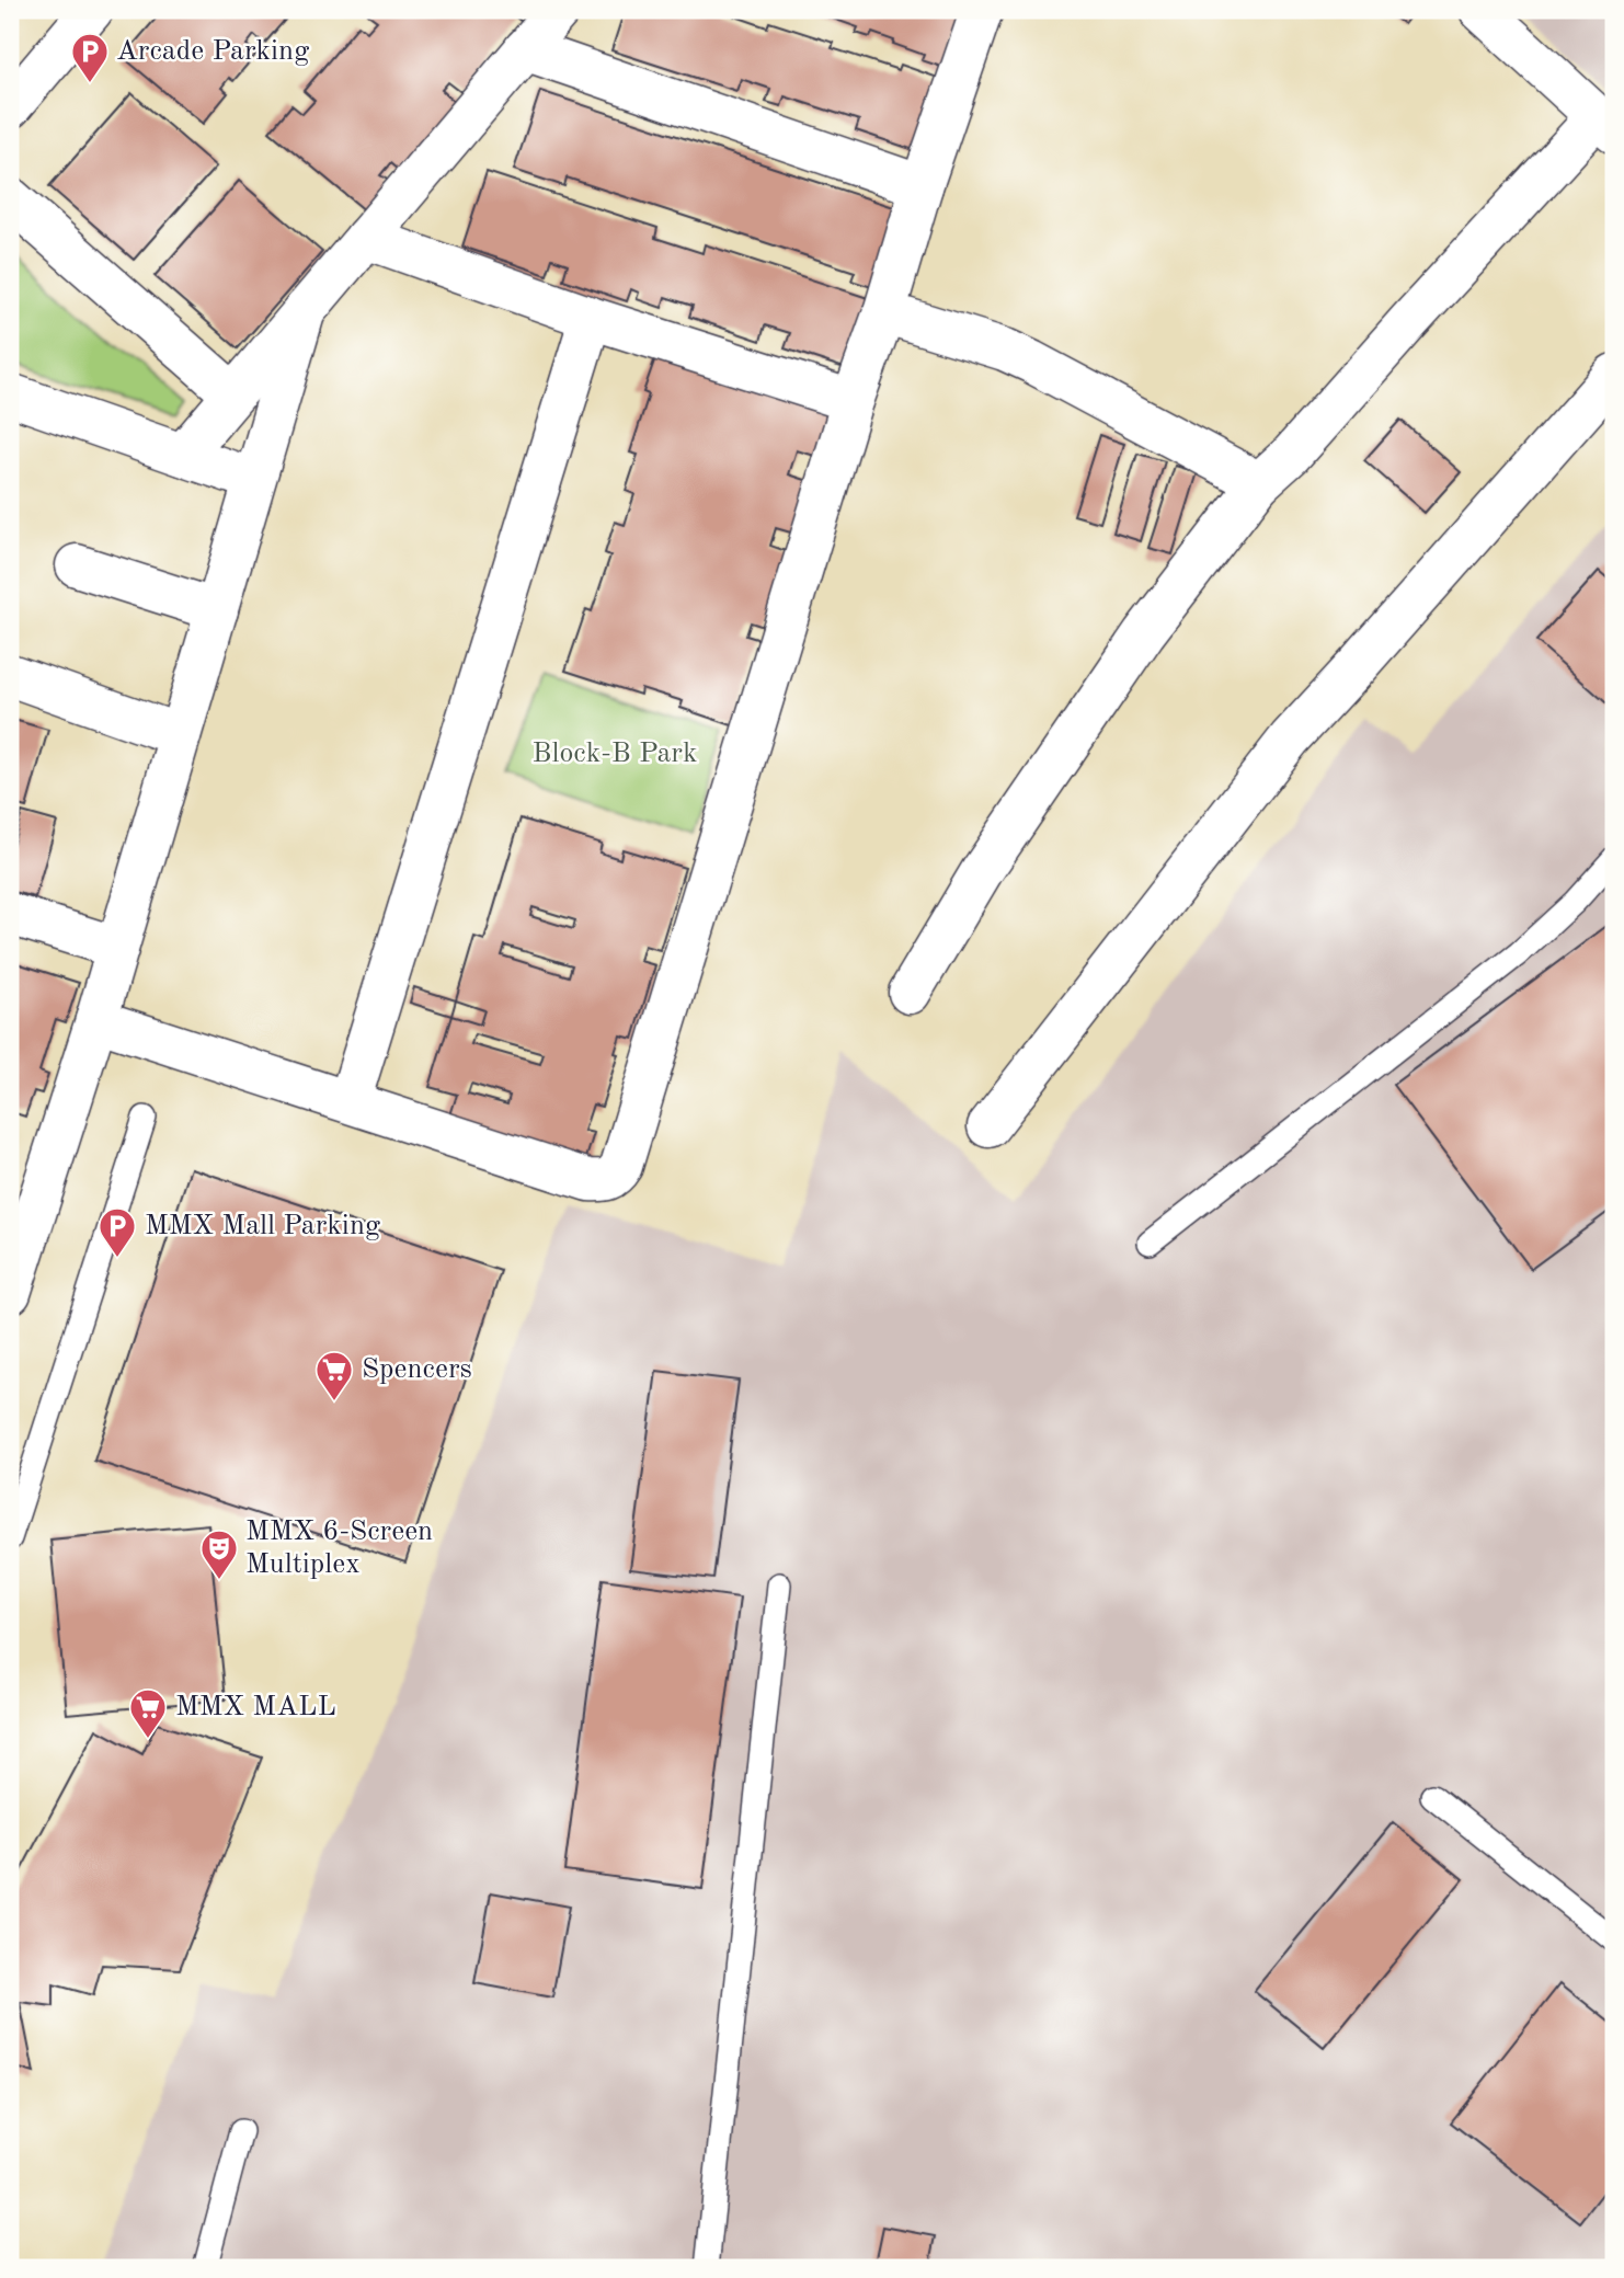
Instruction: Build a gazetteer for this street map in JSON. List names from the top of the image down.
{
  "parks": ["Block-B Park"],
  "places": {
    "parking": ["Arcade Parking", "MMX Mall Parking"],
    "supermarket": ["Spencers", "MMX MALL"],
    "theatre": ["MMX 6-Screen Multiplex"]
  }
}
